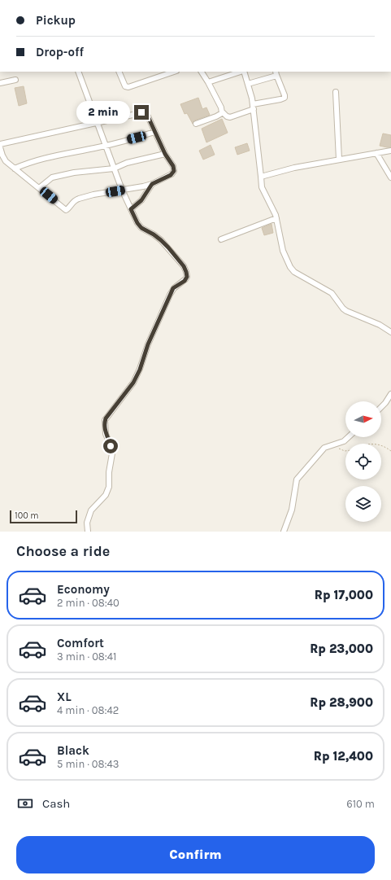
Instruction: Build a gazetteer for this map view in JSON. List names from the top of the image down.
{
  "scale_bar": "100 m",
  "north": "right",
  "page": {
    "banner": ["Pickup", "Drop-off"],
    "bubble": "2 min",
    "scale": "100 m",
    "heading": "Choose a ride",
    "list": [
      {
        "name": "Economy",
        "note": "2 min · 08:40",
        "value": "Rp 17,000"
      },
      {
        "name": "Comfort",
        "note": "3 min · 08:41",
        "value": "Rp 23,000"
      },
      {
        "name": "XL",
        "note": "4 min · 08:42",
        "value": "Rp 28,900"
      },
      {
        "name": "Black",
        "note": "5 min · 08:43",
        "value": "Rp 12,400"
      }
    ],
    "pay": ["Cash", "610 m"],
    "buttons": "Confirm"
  }
}
